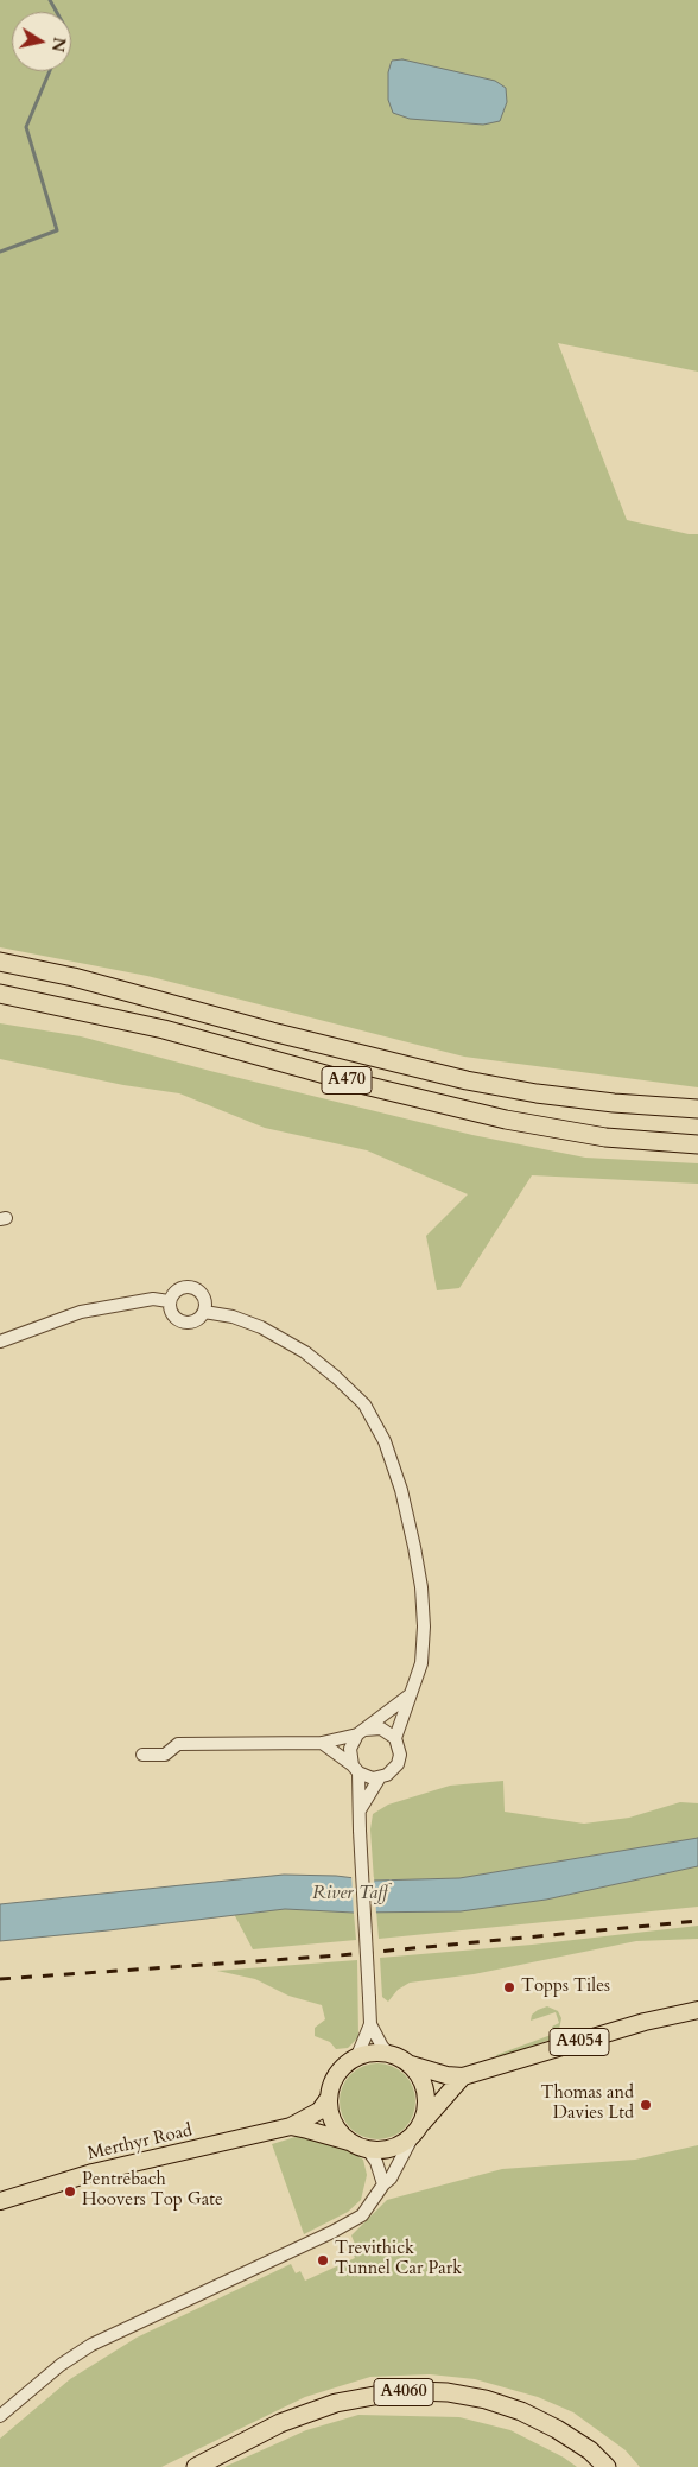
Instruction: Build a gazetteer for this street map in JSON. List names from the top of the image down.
{
  "streets": {
    "highway": ["A470", "A4060"],
    "main road": ["A4054", "Merthyr Road"]
  },
  "crossings": [
    ["A4054", "Merthyr Road"]
  ],
  "water": ["River Taff"],
  "places": [
    "Topps Tiles",
    "Thomas and Davies Ltd",
    "Pentrebach Hoovers Top Gate",
    "Trevithick Tunnel Car Park"
  ],
  "north": "right"
}
